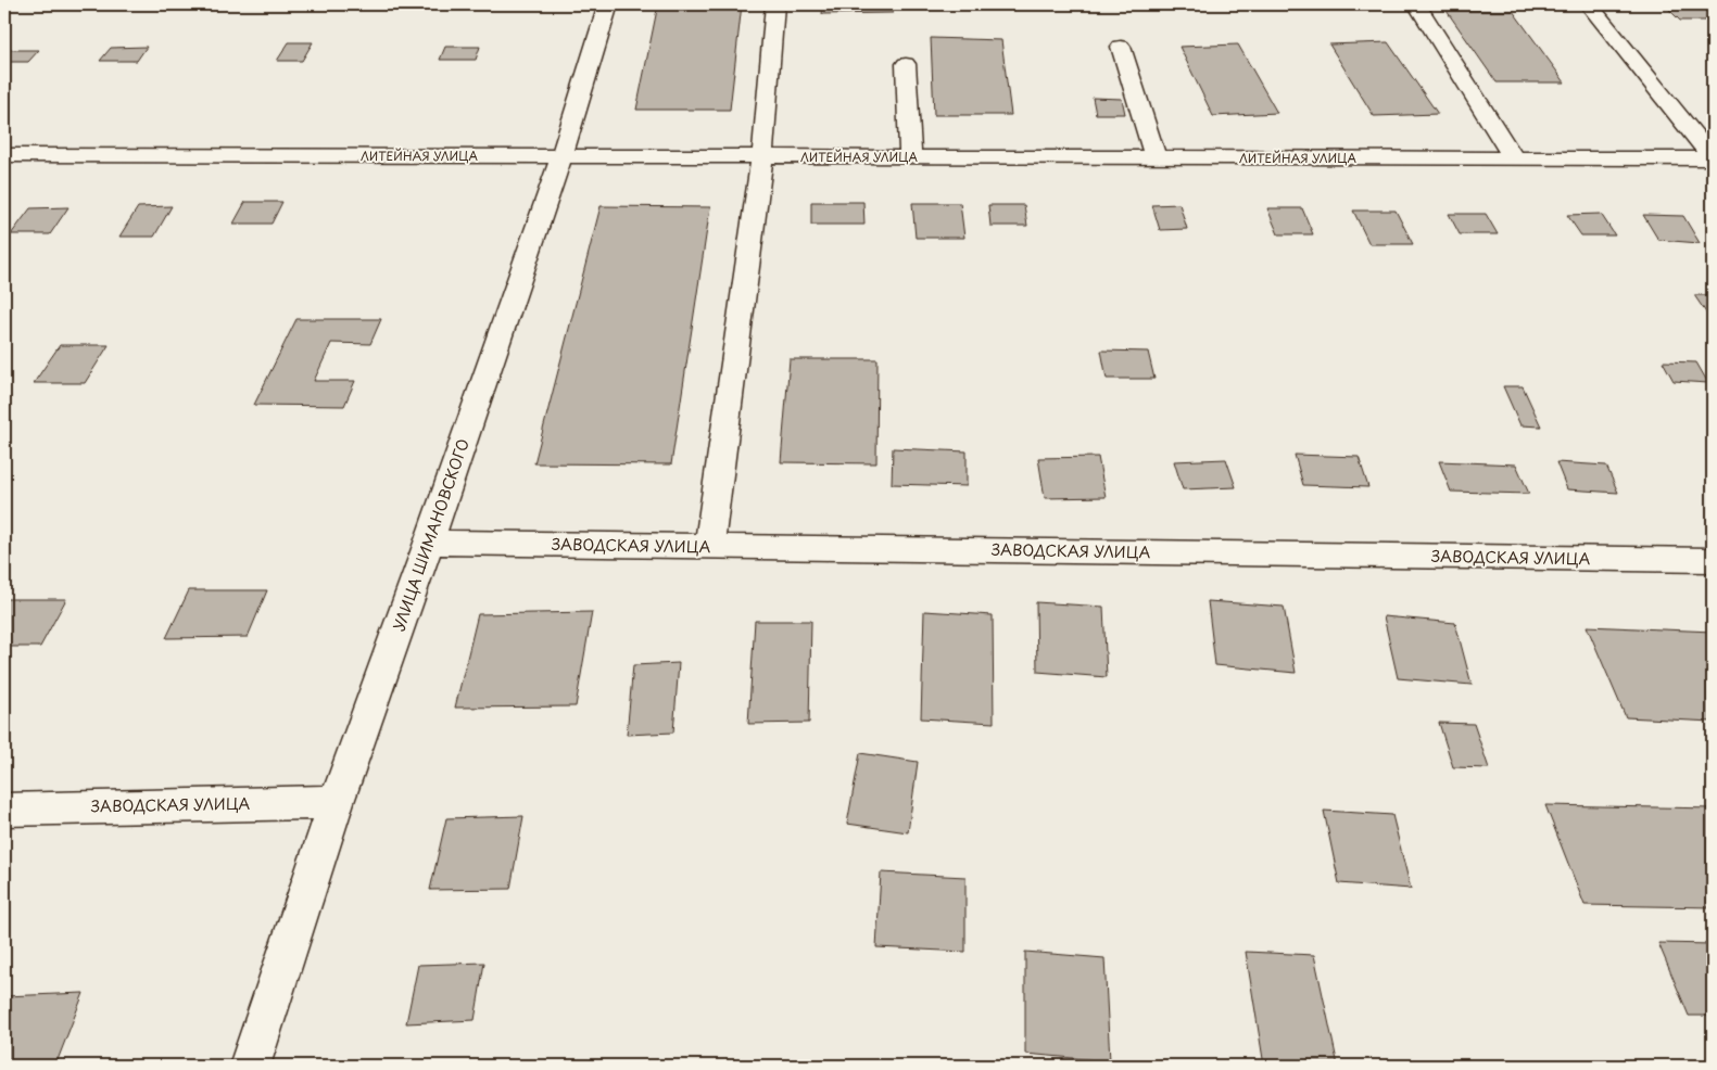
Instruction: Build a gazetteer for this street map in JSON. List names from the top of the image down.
{
  "streets": {
    "street": ["ЛИТЕЙНАЯ УЛИЦА", "УЛИЦА ШИМАНОВСКОГО", "ЗАВОДСКАЯ УЛИЦА"]
  },
  "crossings": [
    ["ЛИТЕЙНАЯ УЛИЦА", "УЛИЦА ШИМАНОВСКОГО"],
    ["УЛИЦА ШИМАНОВСКОГО", "ЗАВОДСКАЯ УЛИЦА"]
  ]
}
